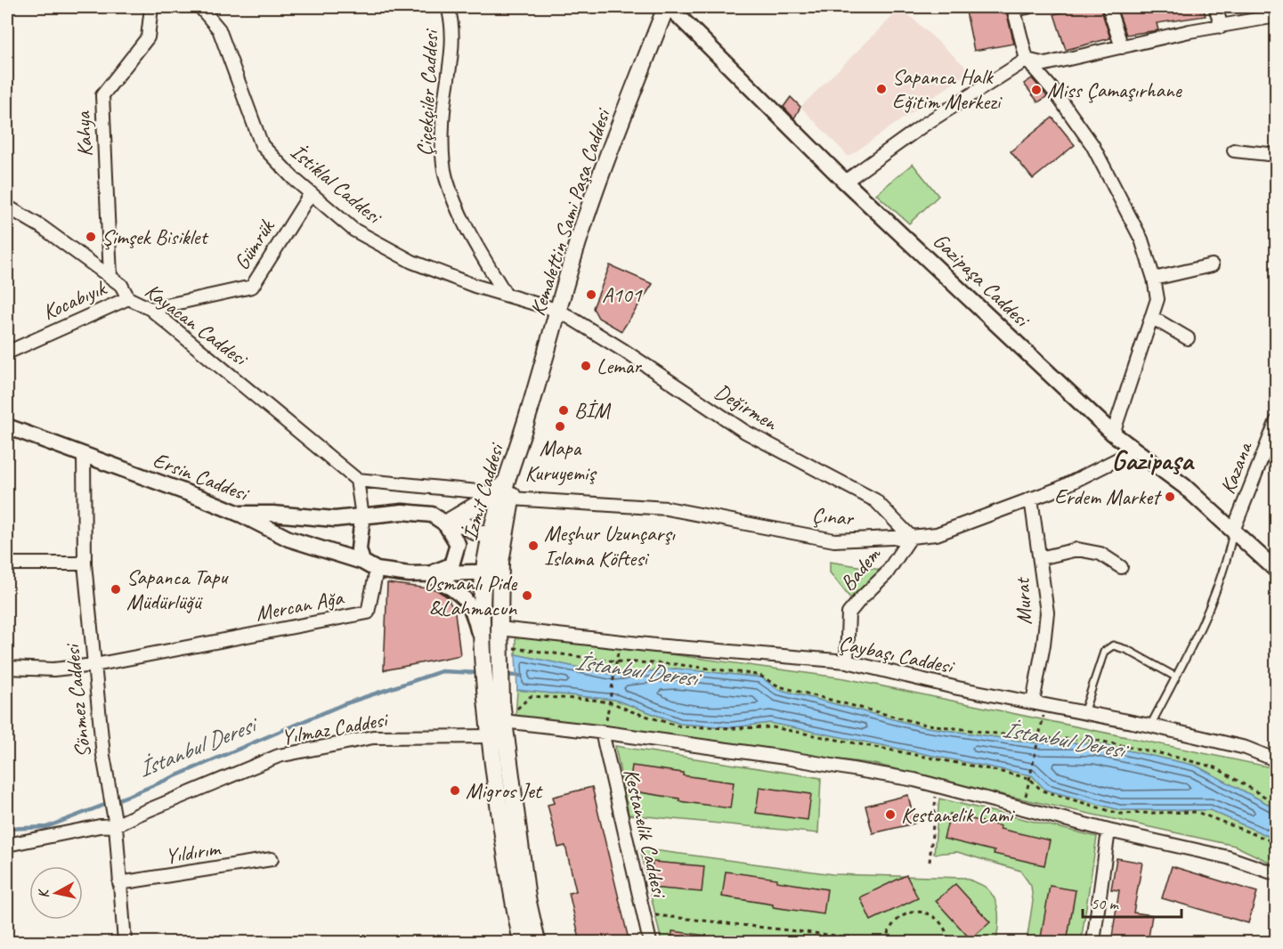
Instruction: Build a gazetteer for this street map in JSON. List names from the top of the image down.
{
  "streets": {
    "main road": ["Kemalettin Sami Paşa Caddesi", "İzmit Caddesi"],
    "street": [
      "Çiçekçiler Caddesi",
      "Kahya",
      "İstiklal Caddesi",
      "Gümrük",
      "Gazipaşa Caddesi",
      "Kocabıyık",
      "Kayacan Caddesi",
      "Değirmen",
      "Kazana",
      "Ersin Caddesi",
      "Çınar",
      "Badem",
      "Murat",
      "Mercan Ağa",
      "Çaybaşı Caddesi",
      "Sönmez Caddesi",
      "Yılmaz Caddesi",
      "Kestanelik Caddesi",
      "Yıldırım"
    ]
  },
  "crossings": [
    ["Çiçekçiler Caddesi", "İstiklal Caddesi"],
    ["Kahya", "Kayacan Caddesi"],
    ["İstiklal Caddesi", "Kemalettin Sami Paşa Caddesi"],
    ["İstiklal Caddesi", "Gümrük"],
    ["İstiklal Caddesi", "Değirmen"],
    ["Kemalettin Sami Paşa Caddesi", "Gazipaşa Caddesi"],
    ["Kemalettin Sami Paşa Caddesi", "Değirmen"],
    ["Kemalettin Sami Paşa Caddesi", "İzmit Caddesi"],
    ["Gümrük", "Kayacan Caddesi"],
    ["Gazipaşa Caddesi", "Kazana"],
    ["Gazipaşa Caddesi", "Çınar"],
    ["Kocabıyık", "Kayacan Caddesi"],
    ["Değirmen", "Çınar"],
    ["Değirmen", "Badem"],
    ["Ersin Caddesi", "Mercan Ağa"],
    ["Ersin Caddesi", "Sönmez Caddesi"],
    ["İzmit Caddesi", "Çınar"],
    ["İzmit Caddesi", "Çaybaşı Caddesi"],
    ["İzmit Caddesi", "Yılmaz Caddesi"],
    ["Çınar", "Badem"],
    ["Çınar", "Murat"],
    ["Badem", "Çaybaşı Caddesi"],
    ["Murat", "Çaybaşı Caddesi"],
    ["Mercan Ağa", "Sönmez Caddesi"],
    ["Sönmez Caddesi", "Yılmaz Caddesi"],
    ["Sönmez Caddesi", "Yıldırım"]
  ],
  "districts": ["Gazipaşa"],
  "water": ["İstanbul Deresi"],
  "places": [
    "Sapanca Halk Eğitim Merkezi",
    "Miss Çamaşırhane",
    "Şimşek Bisiklet",
    "A101",
    "Lemar",
    "BİM",
    "Mapa Kuruyemiş",
    "Erdem Market",
    "Meşhur Uzunçarşı Islama Köftesi",
    "Sapanca Tapu Müdürlüğü",
    "Osmanlı Pide &Lahmacun",
    "Migros Jet",
    "Kestanelik Cami"
  ],
  "scale_bar": "50 m",
  "north": "left"
}
